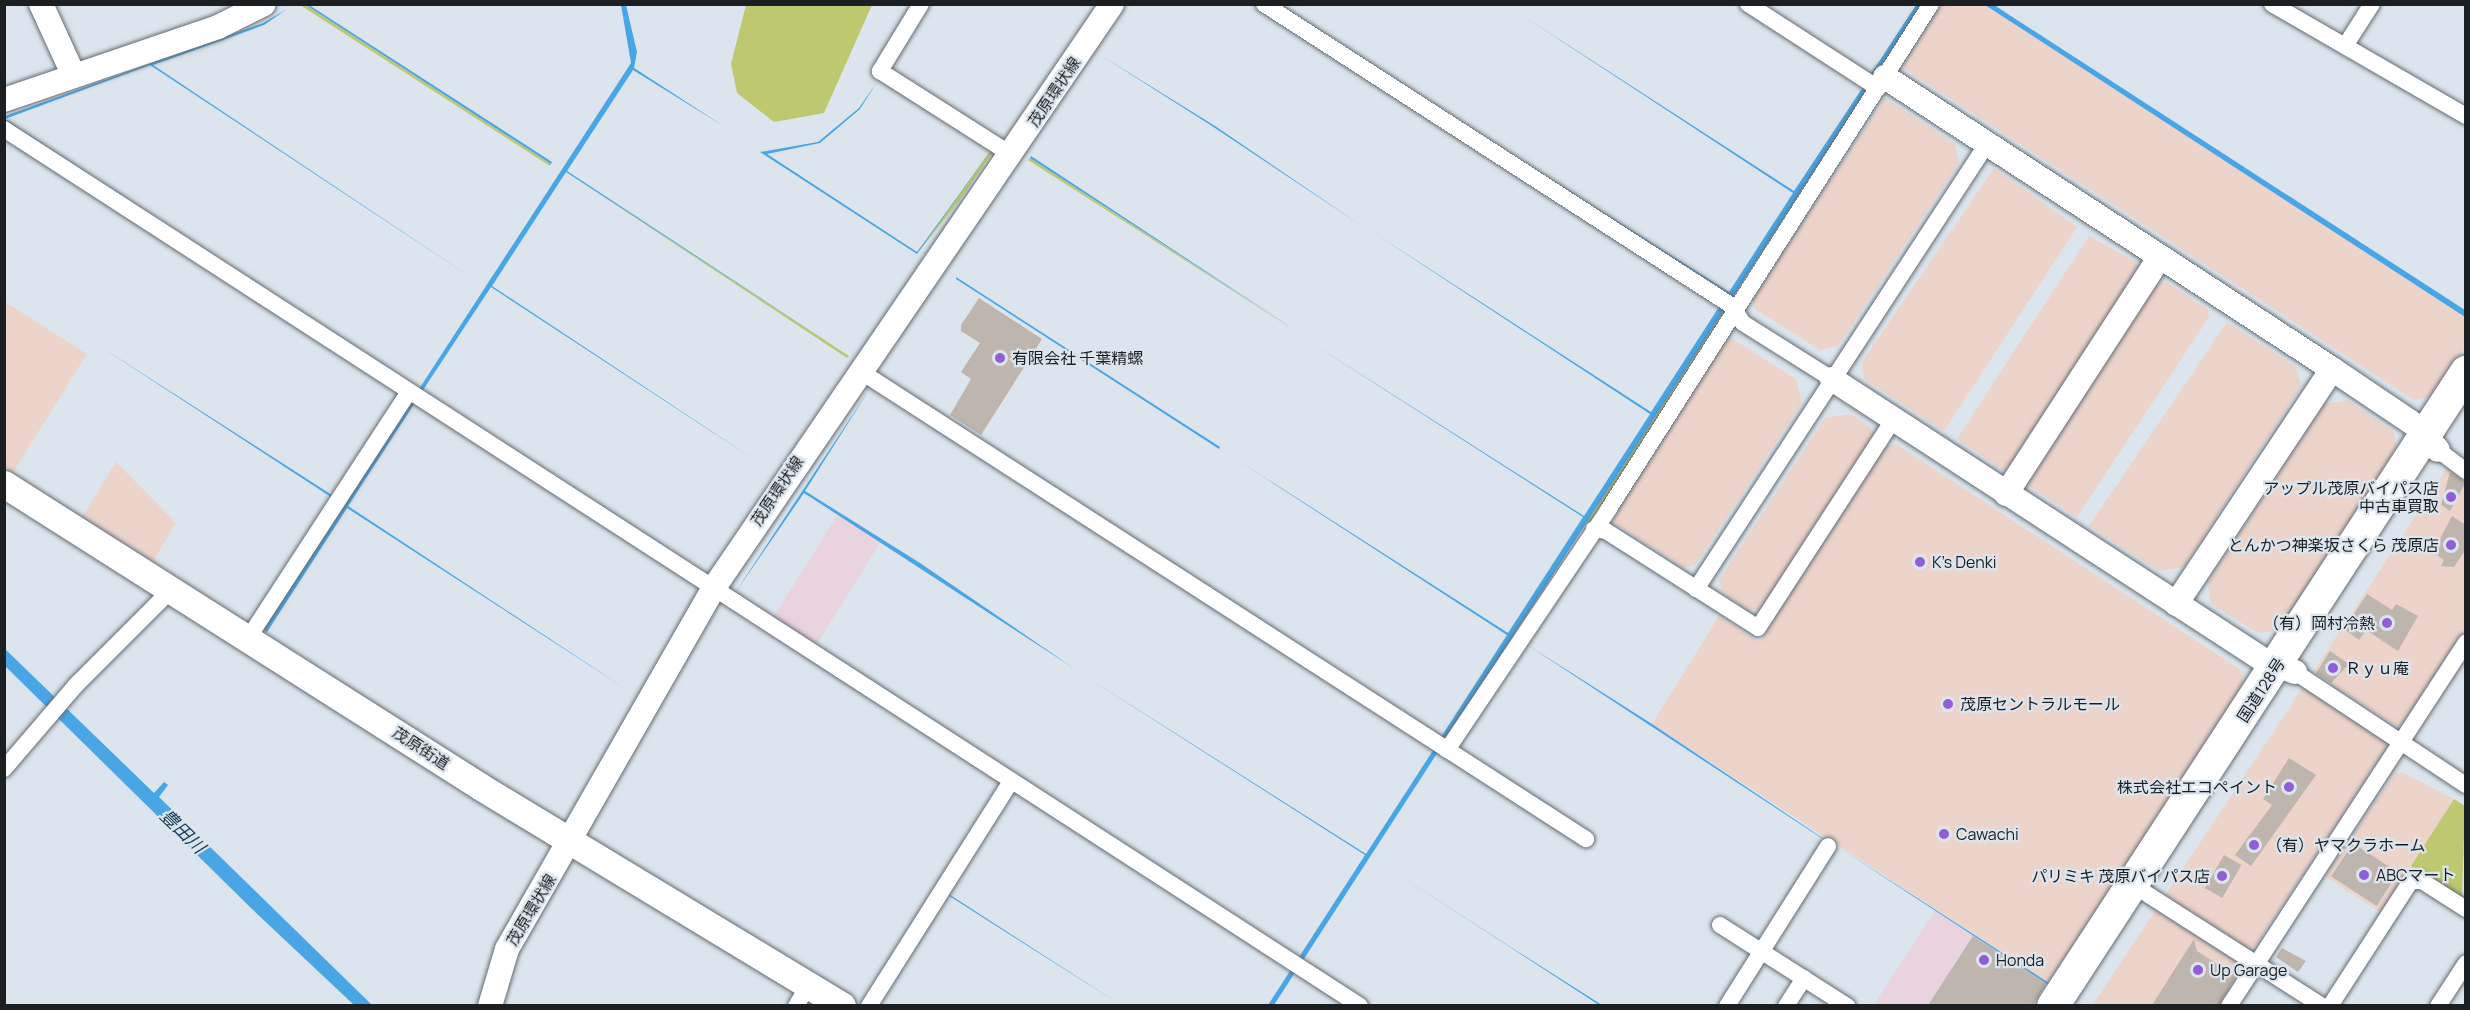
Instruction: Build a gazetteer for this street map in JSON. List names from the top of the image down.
{
  "streets": {
    "highway": ["国道128号"],
    "main road": ["茂原街道"],
    "street": ["茂原環状線"]
  },
  "crossings": [
    ["茂原環状線", "茂原街道"]
  ],
  "water": ["豊田川"],
  "places": [
    "有限会社 千葉精螺",
    "アップル茂原バイパス店 中古車買取",
    "とんかつ神楽坂さくら 茂原店",
    "K's Denki",
    "（有）岡村冷熱",
    "Ｒｙｕ庵",
    "茂原セントラルモール",
    "株式会社エコペイント",
    "Cawachi",
    "（有）ヤマクラホーム",
    "ABCマート",
    "パリミキ 茂原バイパス店",
    "Honda",
    "Up Garage"
  ]
}
